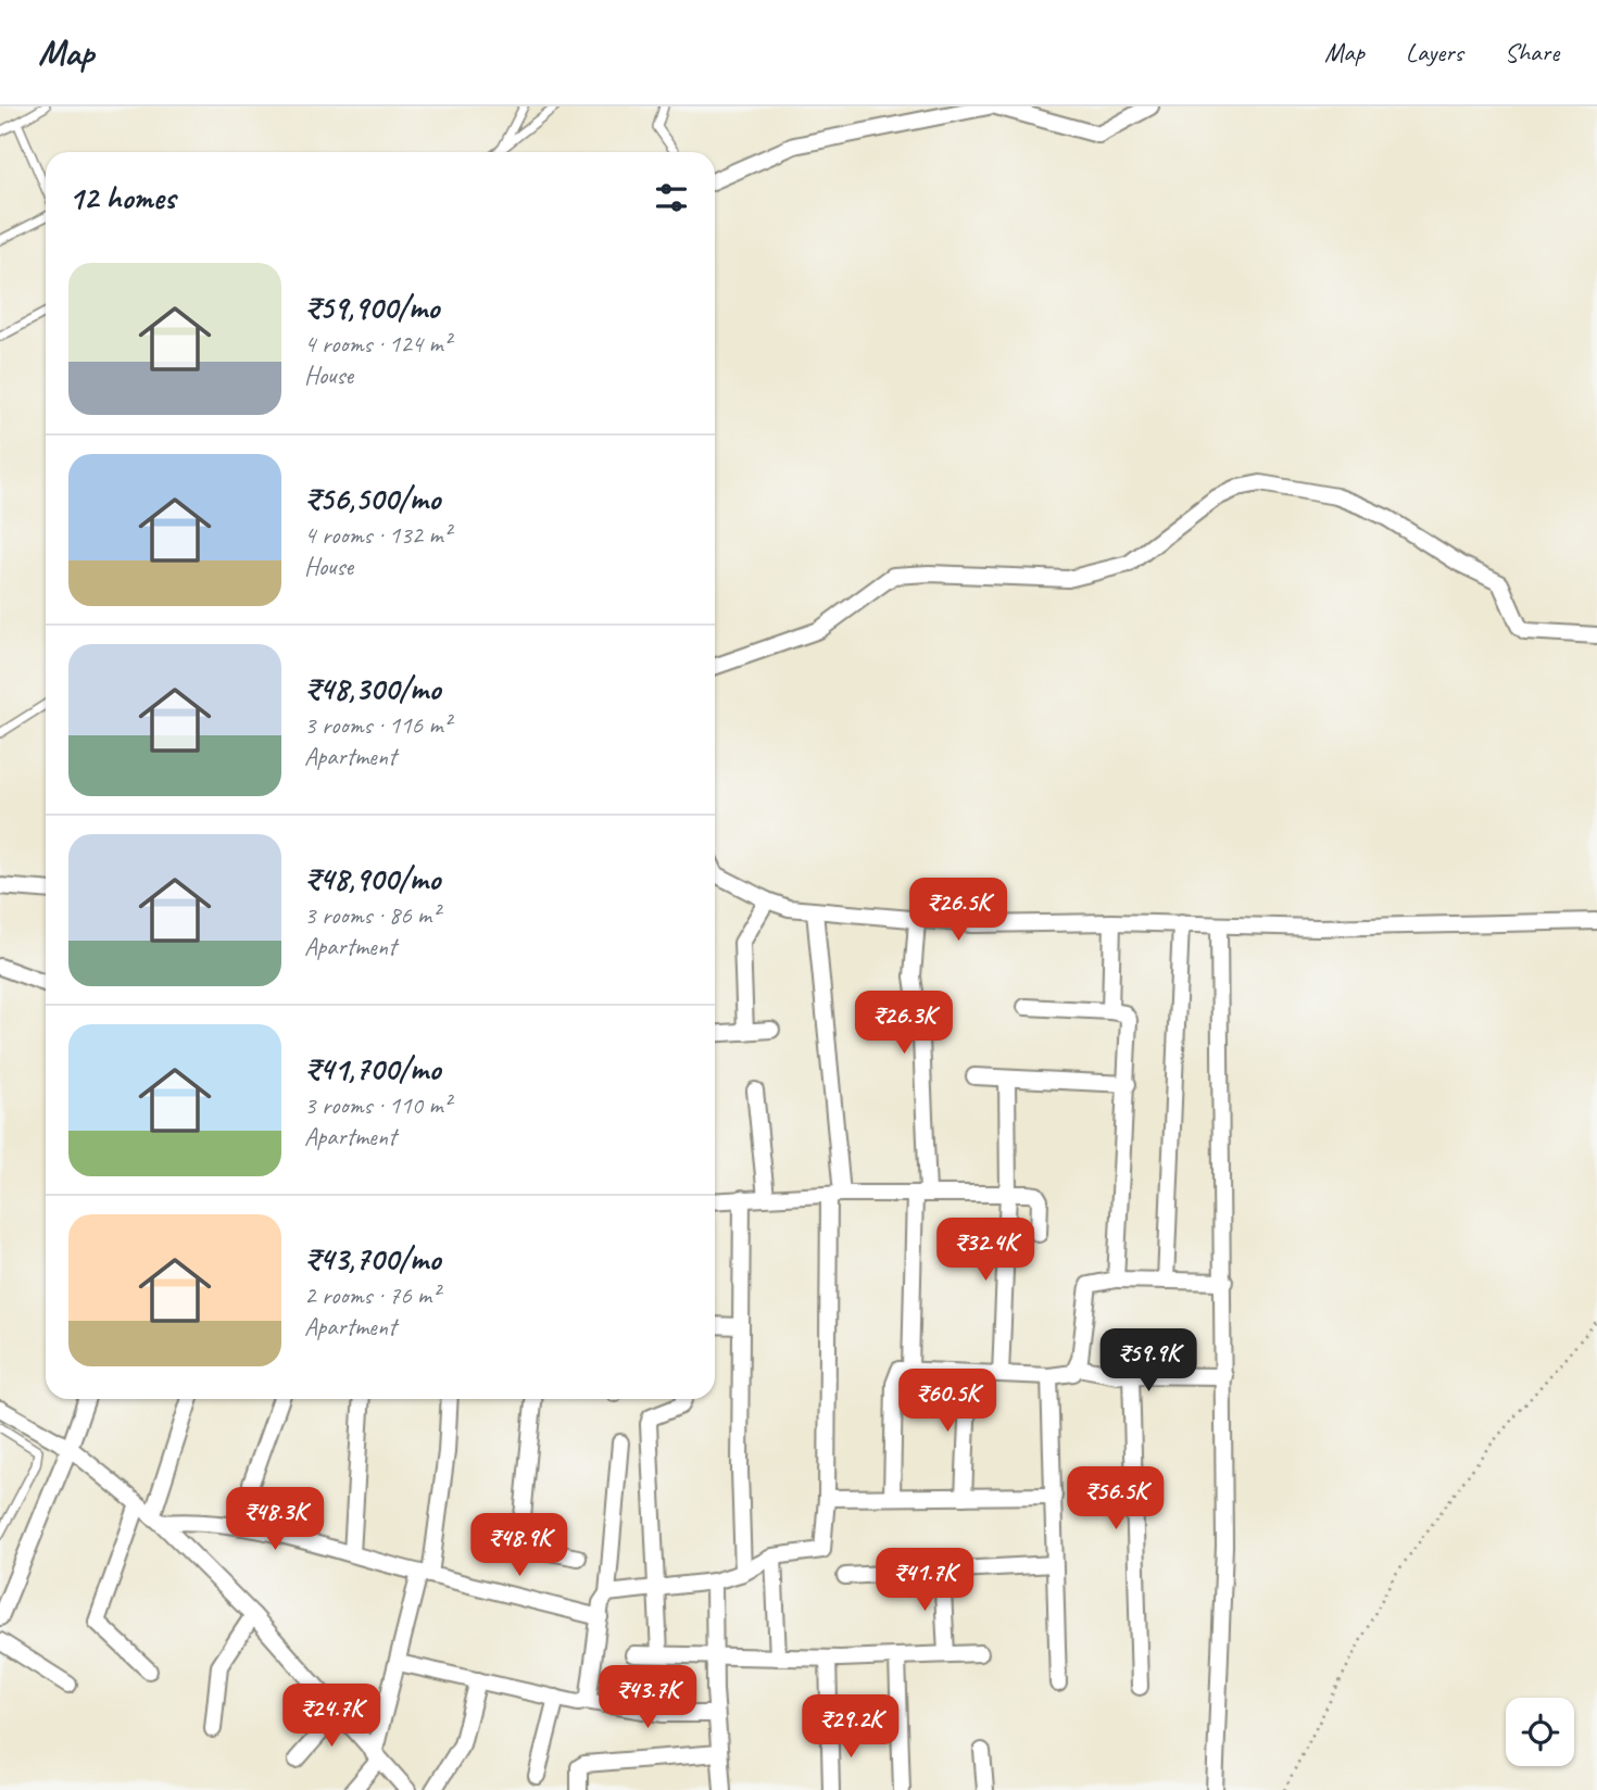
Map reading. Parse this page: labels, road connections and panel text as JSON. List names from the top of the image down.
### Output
{
  "page": {
    "header": "Map",
    "nav": ["Map", "Layers", "Share"],
    "heading": "12 homes",
    "list": [
      {
        "name": "₹59,900/mo",
        "note": "4 rooms · 124 m² · House"
      },
      {
        "name": "₹56,500/mo",
        "note": "4 rooms · 132 m² · House"
      },
      {
        "name": "₹48,300/mo",
        "note": "3 rooms · 116 m² · Apartment"
      },
      {
        "name": "₹48,900/mo",
        "note": "3 rooms · 86 m² · Apartment"
      },
      {
        "name": "₹41,700/mo",
        "note": "3 rooms · 110 m² · Apartment"
      },
      {
        "name": "₹43,700/mo",
        "note": "2 rooms · 76 m² · Apartment"
      }
    ],
    "price": [
      "₹26.5K",
      "₹26.3K",
      "₹32.4K",
      "₹59.9K",
      "₹60.5K",
      "₹56.5K",
      "₹48.3K",
      "₹48.9K",
      "₹41.7K",
      "₹43.7K",
      "₹24.7K",
      "₹29.2K"
    ]
  }
}
